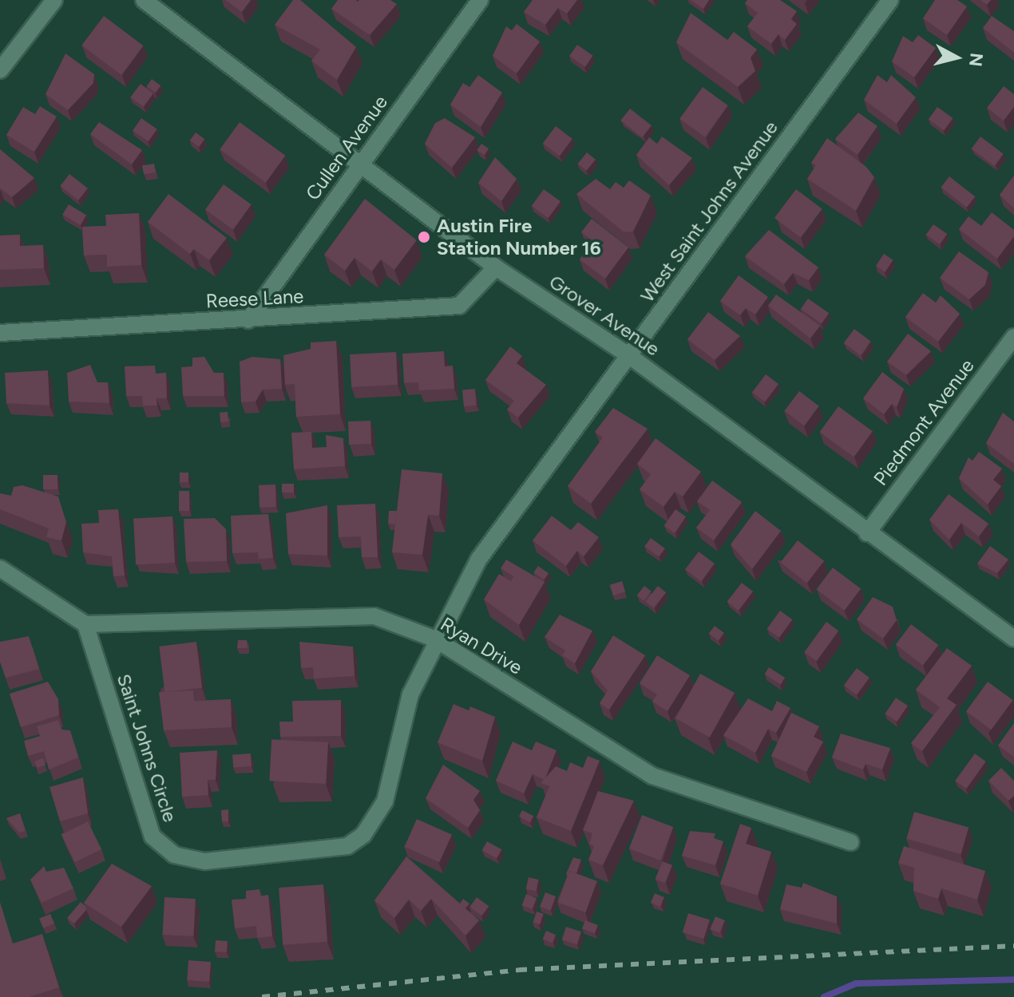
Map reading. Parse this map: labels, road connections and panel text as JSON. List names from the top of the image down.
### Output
{
  "streets": {
    "street": [
      "Cullen Avenue",
      "West Saint Johns Avenue",
      "Reese Lane",
      "Grover Avenue",
      "Piedmont Avenue",
      "Ryan Drive",
      "Saint Johns Circle"
    ]
  },
  "crossings": [
    ["Cullen Avenue", "Reese Lane"],
    ["Cullen Avenue", "Grover Avenue"],
    ["West Saint Johns Avenue", "Grover Avenue"],
    ["West Saint Johns Avenue", "Ryan Drive"],
    ["West Saint Johns Avenue", "Saint Johns Circle"],
    ["Reese Lane", "Grover Avenue"],
    ["Grover Avenue", "Piedmont Avenue"],
    ["Ryan Drive", "Saint Johns Circle"]
  ],
  "places": ["Austin Fire Station Number 16"],
  "north": "right"
}
